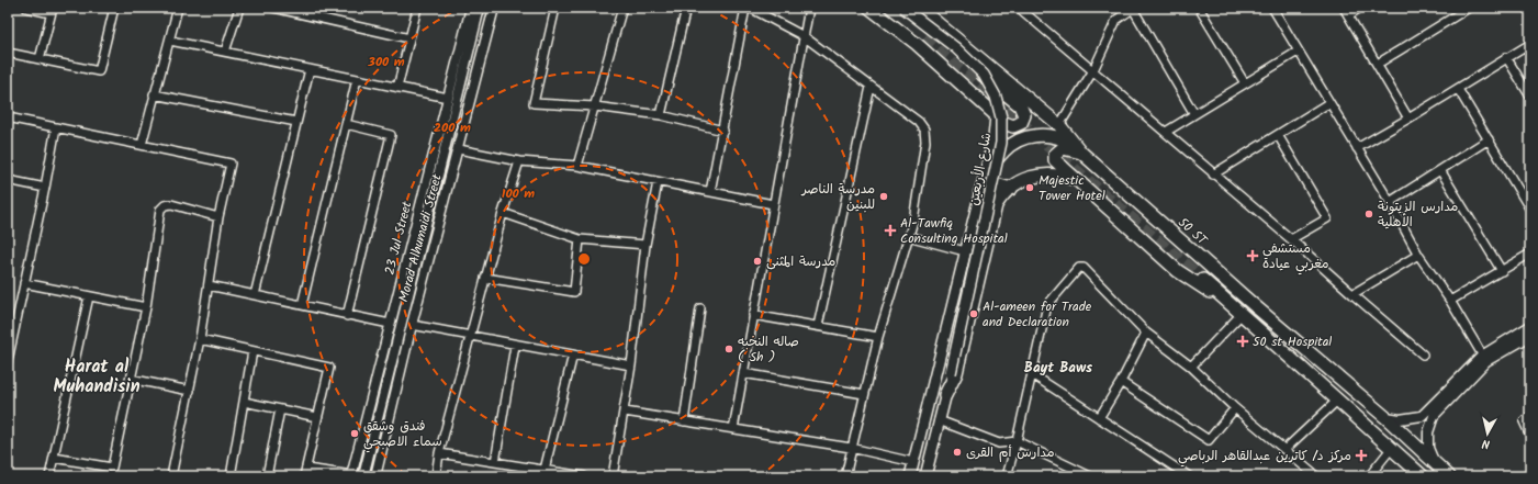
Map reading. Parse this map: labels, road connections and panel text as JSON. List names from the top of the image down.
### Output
{
  "streets": {
    "main road": ["شارع الأربعين", "50 ST"],
    "street": ["23 Jul Street", "Morad Alhumaidi Street"]
  },
  "districts": ["Harat al Muhandisin", "Bayt Baws"],
  "places": {
    "other": [
      "Majestic Tower Hotel",
      "مدرسة الناصر للبنين",
      "مدارس الزيتونة الأهلية",
      "مدرسة المثنى",
      "Al-ameen for Trade and Declaration",
      "صاله النخبه ( Sh )",
      "فندق وشقق سماء الاصبحي",
      "مدارس أم القرى"
    ],
    "health": [
      "Al-Tawfiq Consulting Hospital",
      "مستشفى مغربي عيادة",
      "50 st Hospital",
      "مركز د/ كاترين عبدالقاهر الرباصي"
    ]
  },
  "north": "bottom",
  "rings": ["300 m", "200 m", "100 m"]
}
